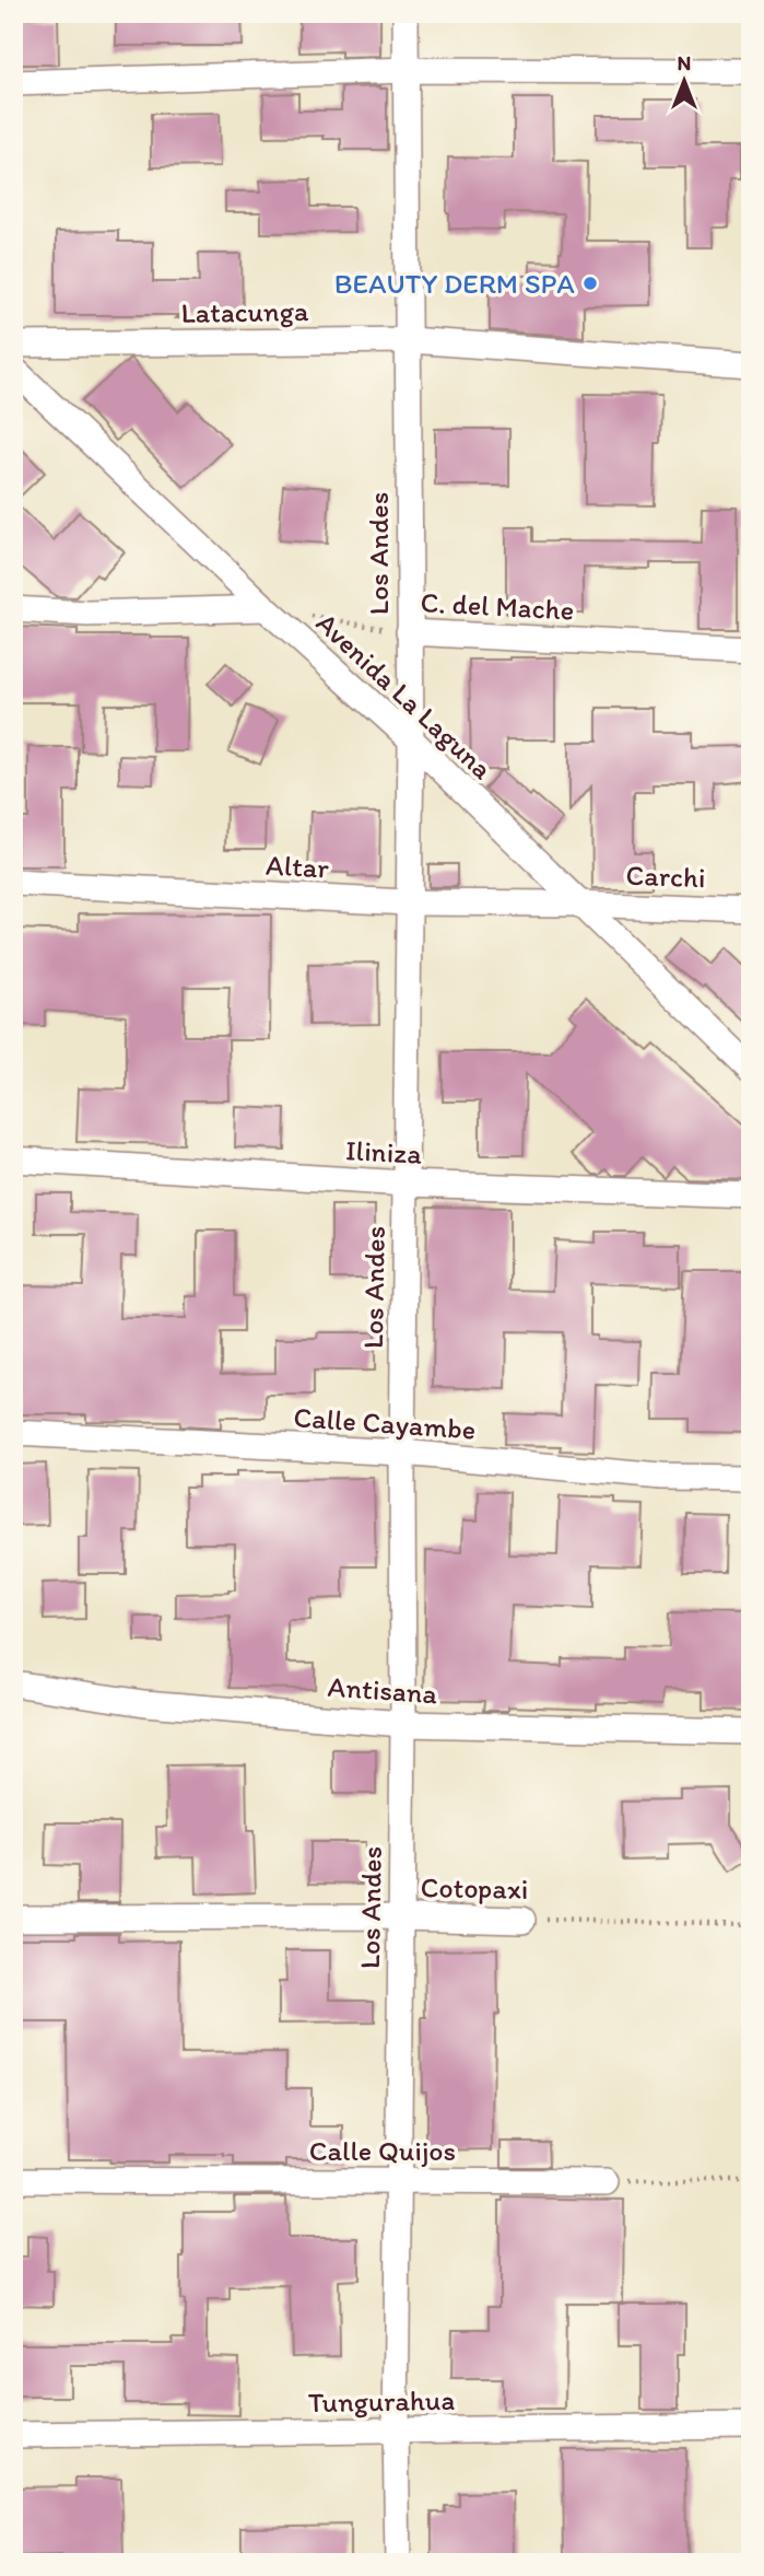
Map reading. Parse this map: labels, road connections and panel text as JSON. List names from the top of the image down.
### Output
{
  "streets": {
    "street": [
      "Latacunga",
      "Los Andes",
      "C. del Mache",
      "Avenida La Laguna",
      "Altar",
      "Carchi",
      "Iliniza",
      "Calle Cayambe",
      "Antisana",
      "Cotopaxi",
      "Calle Quijos",
      "Tungurahua"
    ]
  },
  "crossings": [
    ["Latacunga", "Los Andes"],
    ["Los Andes", "C. del Mache"],
    ["Los Andes", "Avenida La Laguna"],
    ["Los Andes", "Altar"],
    ["Los Andes", "Iliniza"],
    ["Los Andes", "Calle Cayambe"],
    ["Los Andes", "Antisana"],
    ["Los Andes", "Cotopaxi"],
    ["Los Andes", "Calle Quijos"],
    ["Los Andes", "Tungurahua"],
    ["Avenida La Laguna", "Altar"],
    ["Avenida La Laguna", "Carchi"],
    ["Altar", "Carchi"]
  ],
  "places": ["BEAUTY DERM SPA"],
  "north": "top"
}
